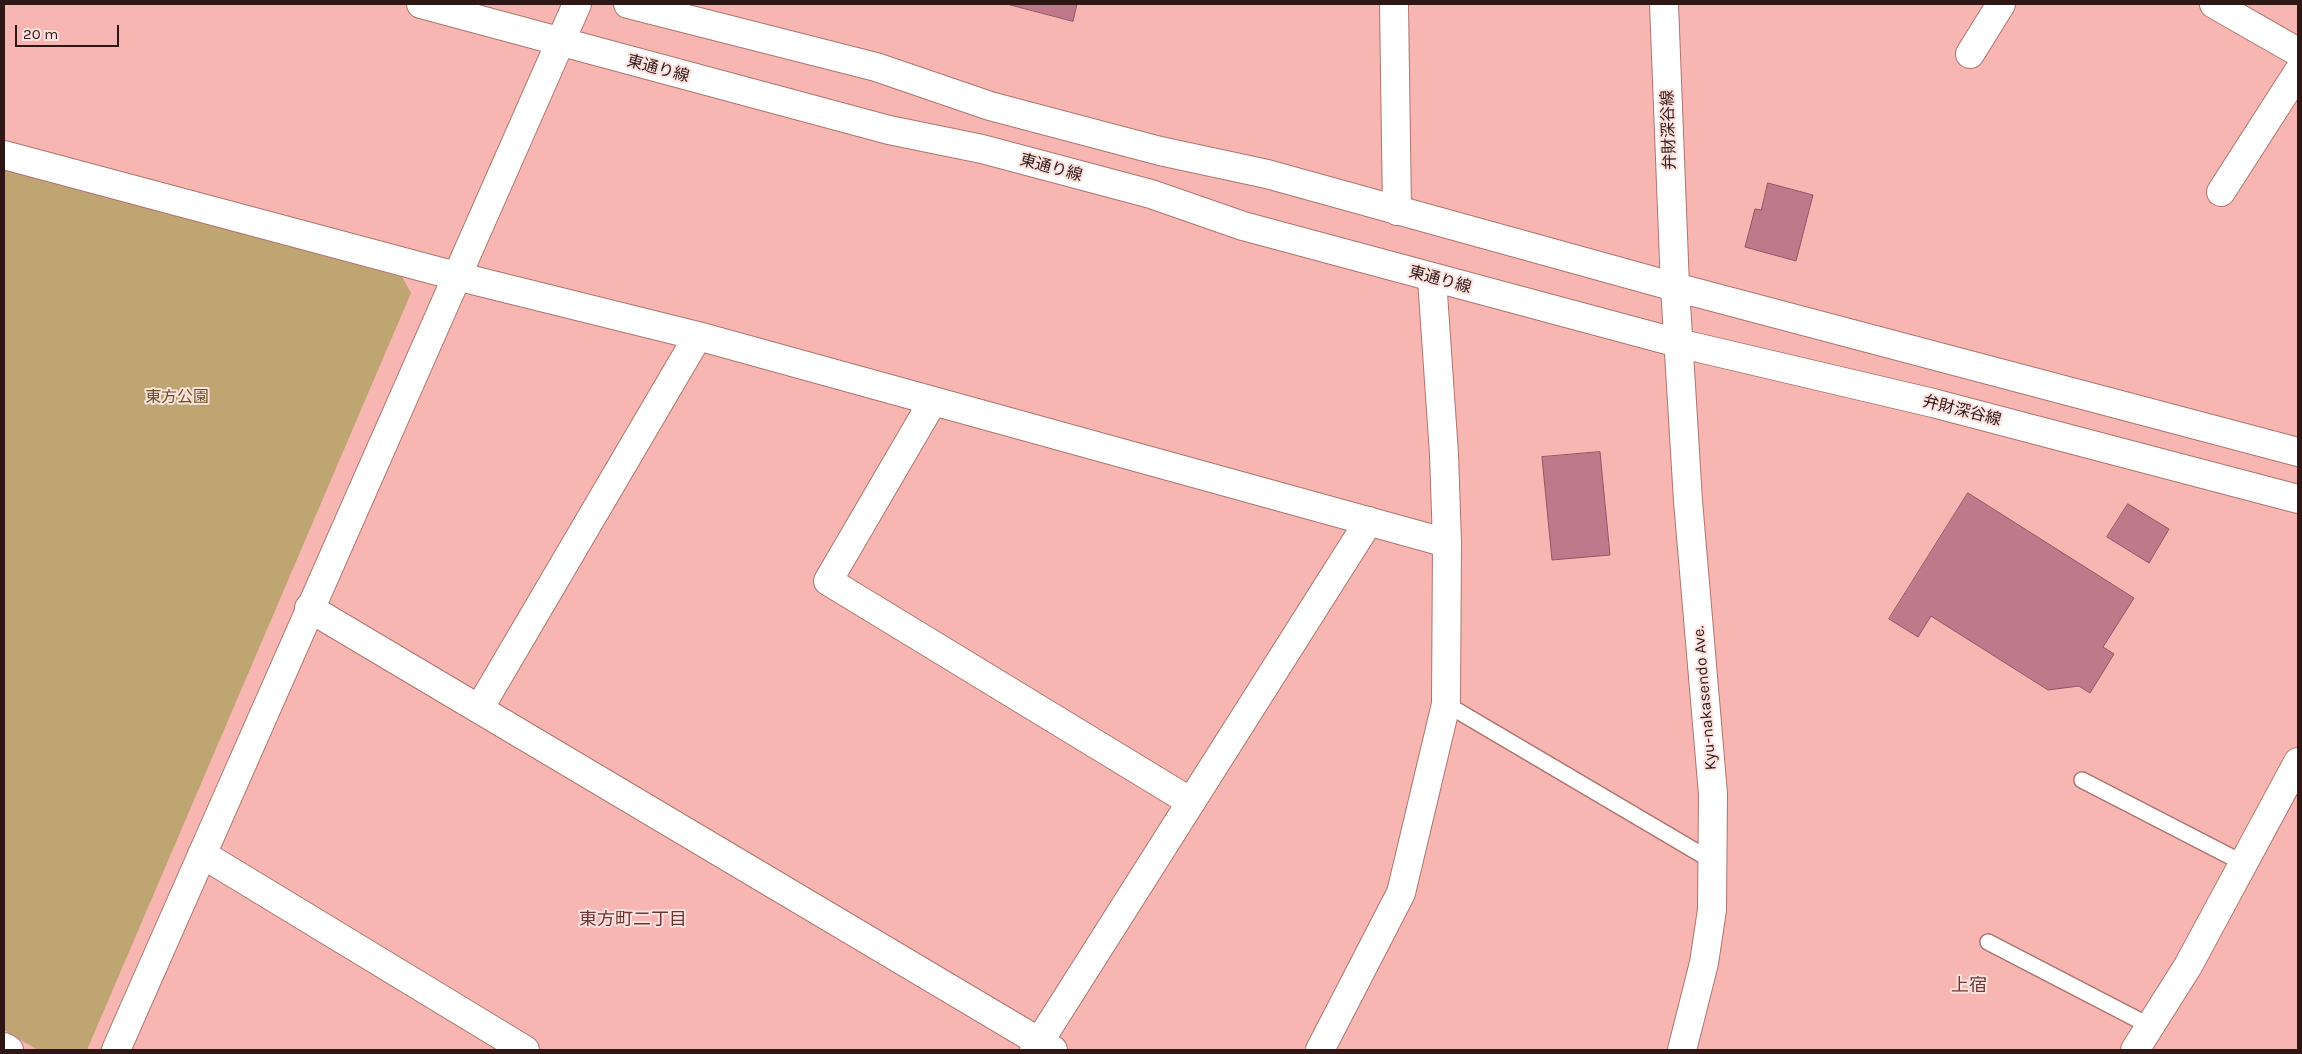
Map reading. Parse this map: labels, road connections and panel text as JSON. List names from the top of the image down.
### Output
{
  "streets": {
    "street": ["東通り線", "弁財深谷線", "Kyu-nakasendo Ave."]
  },
  "crossings": [
    ["東通り線", "弁財深谷線"],
    ["東通り線", "Kyu-nakasendo Ave."],
    ["弁財深谷線", "Kyu-nakasendo Ave."]
  ],
  "districts": ["東方町二丁目", "上宿"],
  "parks": ["東方公園"],
  "scale_bar": "20 m"
}
